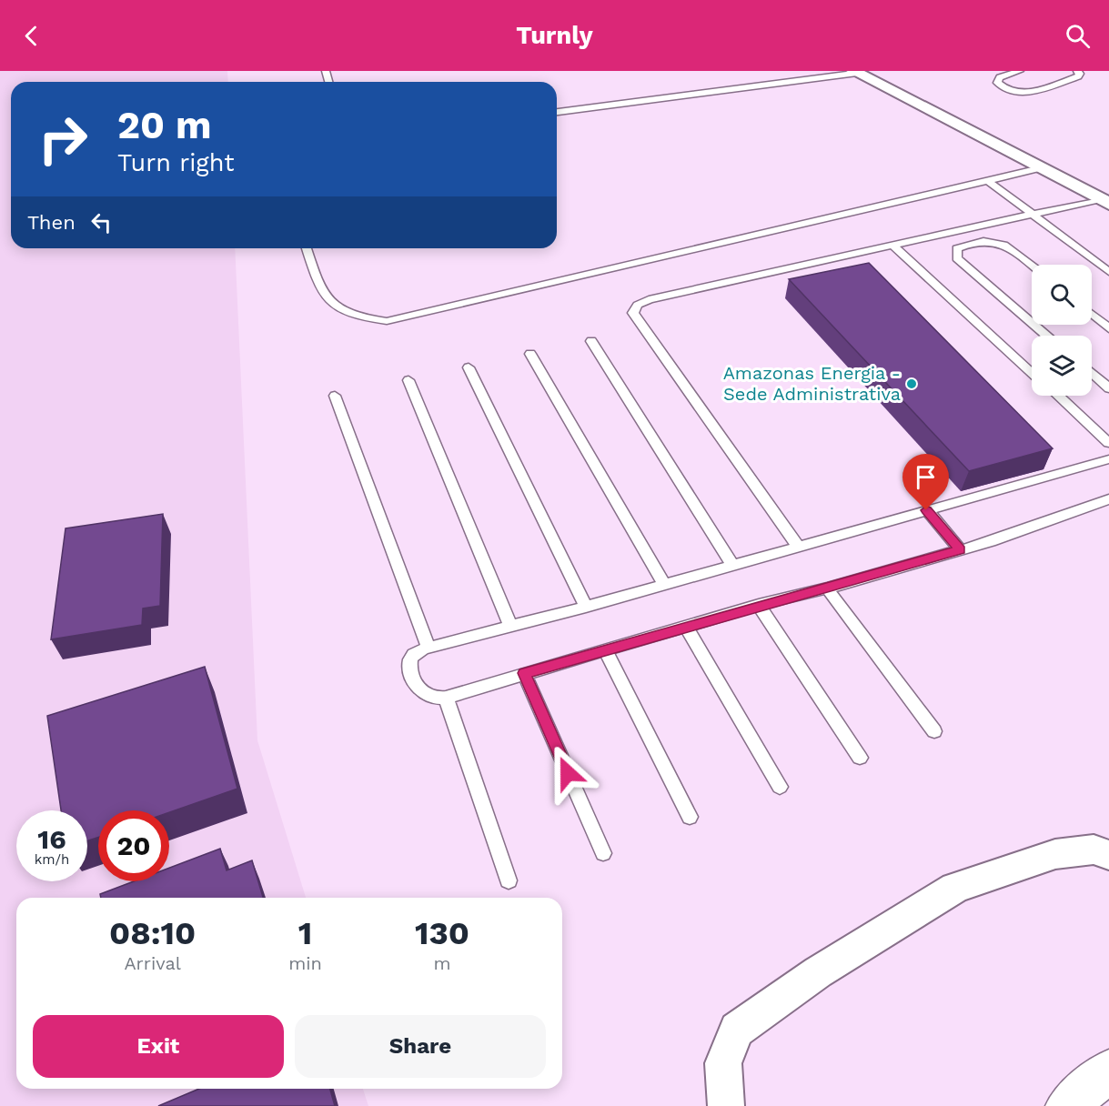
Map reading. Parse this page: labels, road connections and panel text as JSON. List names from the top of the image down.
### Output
{
  "places": ["Amazonas Energia - Sede Administrativa"],
  "page": {
    "header": "Turnly",
    "turn": ["20 m", "Turn right"],
    "then": "Then",
    "speed": "16 km/h",
    "limit": "20",
    "eta": [
      "08:10",
      "Arrival",
      "1",
      "min",
      "130",
      "m"
    ],
    "buttons": ["Exit", "Share"]
  }
}
